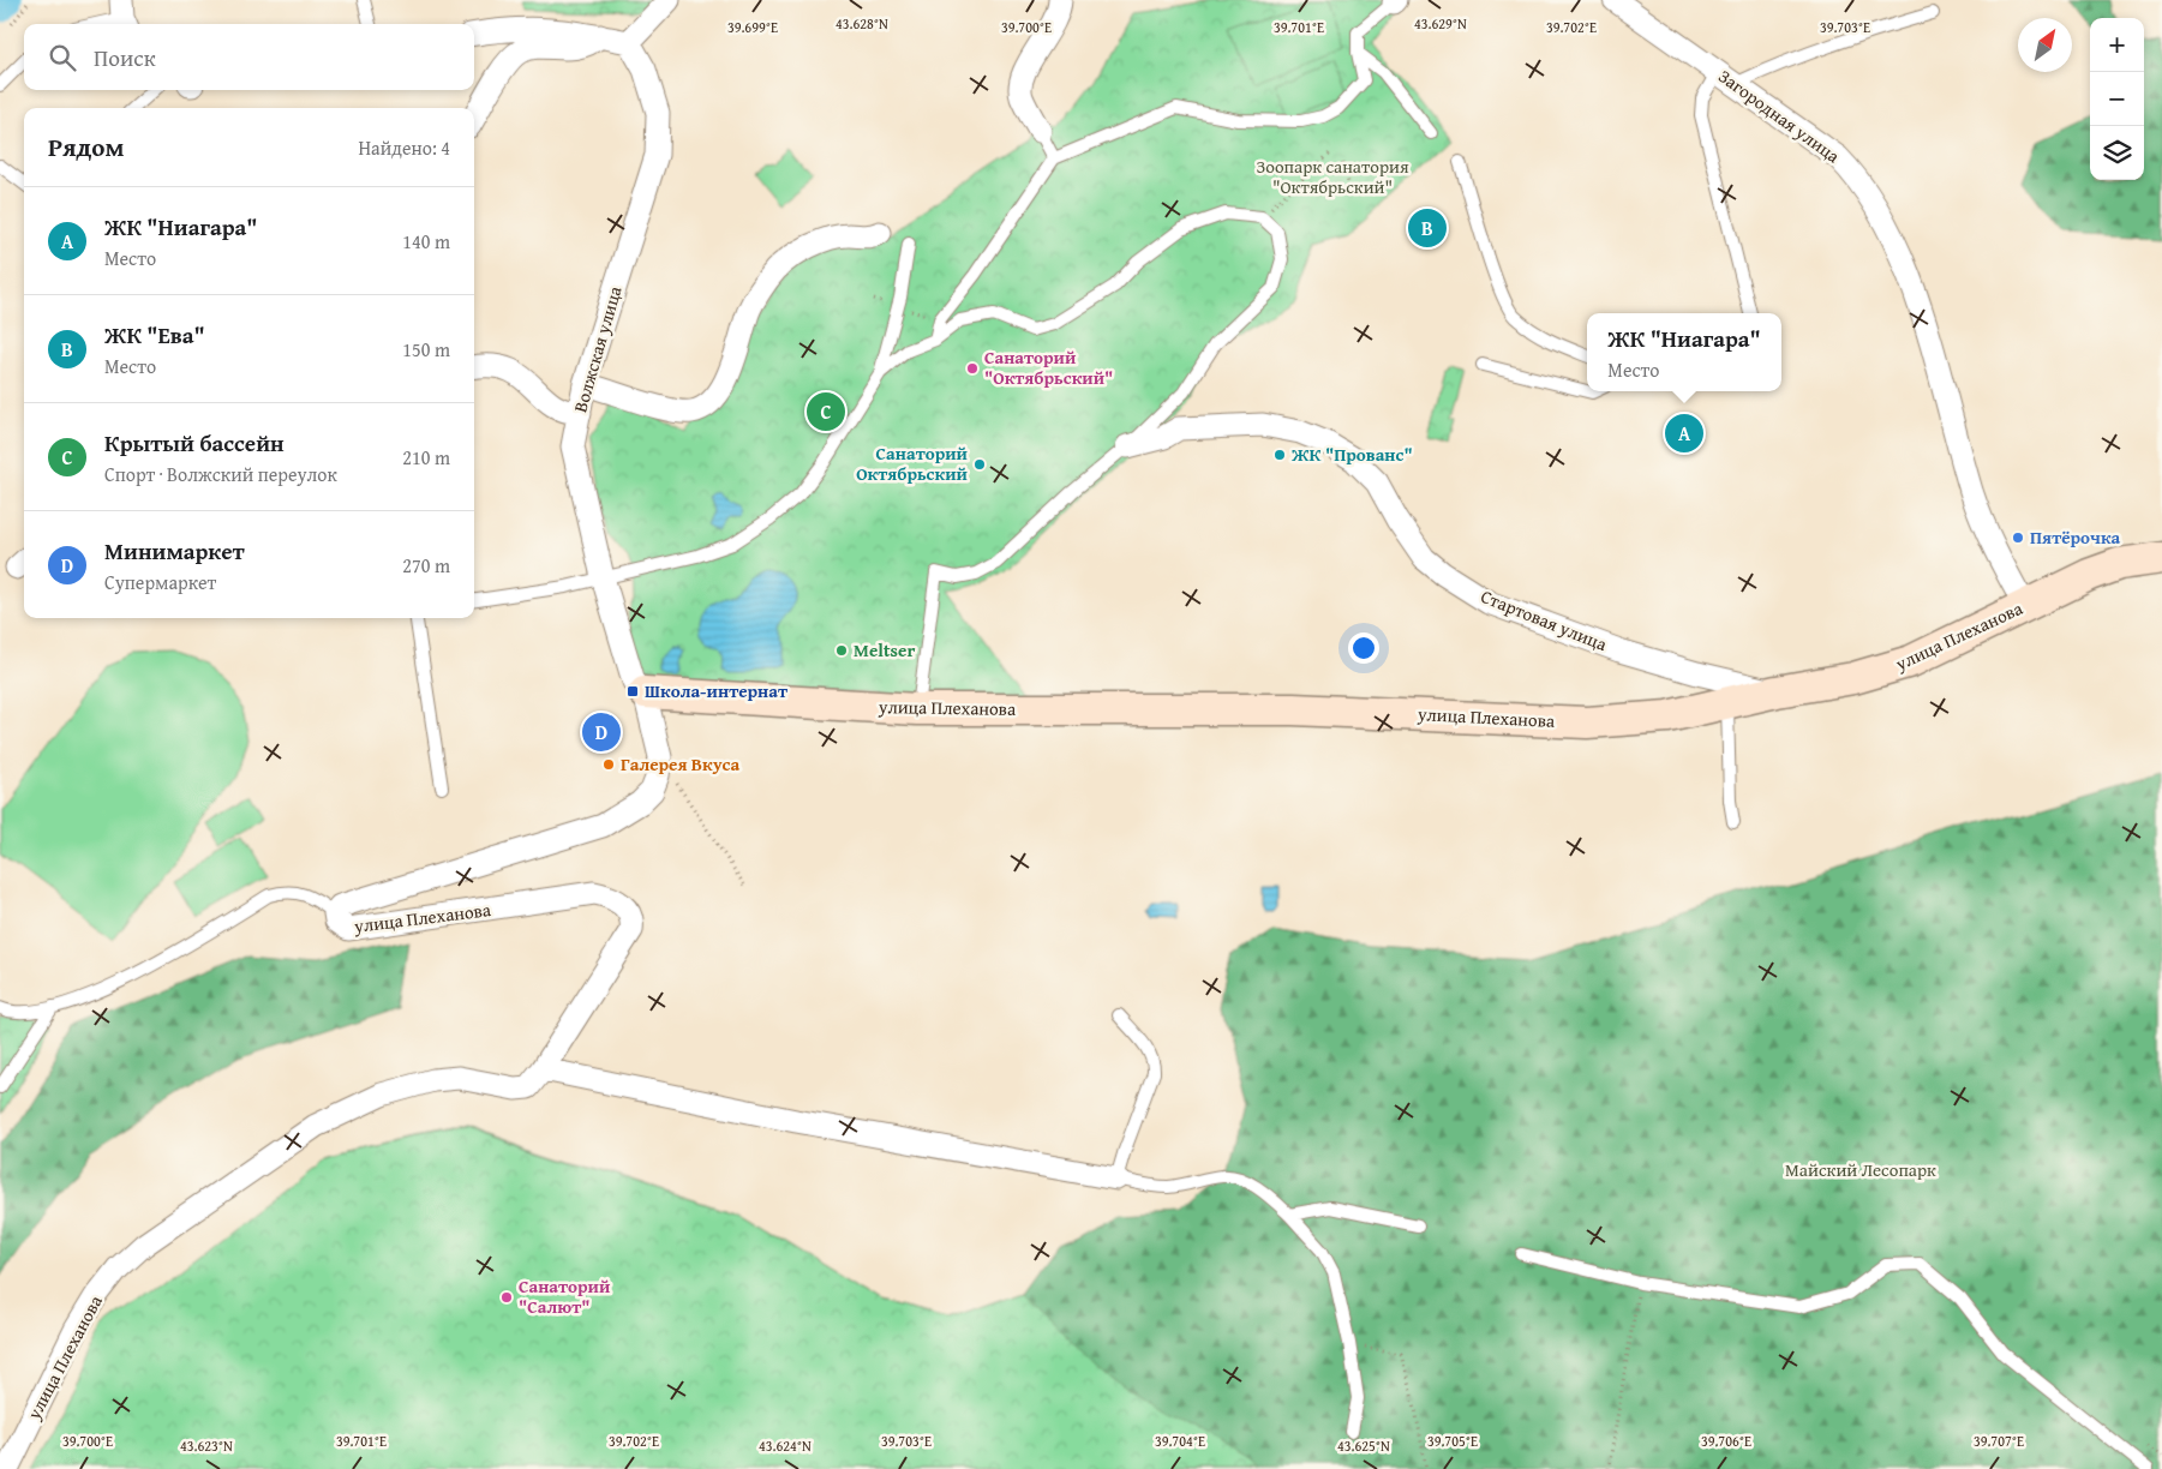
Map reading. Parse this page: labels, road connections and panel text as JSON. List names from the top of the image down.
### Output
{
  "streets": {
    "street": [
      "Загородная улица",
      "Волжская улица",
      "Стартовая улица",
      "улица Плеханова"
    ]
  },
  "crossings": [
    ["Загородная улица", "улица Плеханова"],
    ["Волжская улица", "улица Плеханова"],
    ["Стартовая улица", "улица Плеханова"]
  ],
  "parks": ["Зоопарк санатория \"Октябрьский\"", "Майский Лесопарк"],
  "places": {
    "other": [
      "Санаторий \"Октябрьский\"",
      "ЖК \"Прованс\"",
      "Санаторий Октябрьский",
      "Пятёрочка",
      "Meltser",
      "Галерея Вкуса",
      "Санаторий \"Салют\""
    ],
    "transit": ["Школа-интернат"]
  },
  "north": "top right",
  "page": {
    "map_buttons": ["+", "−"],
    "search": "Поиск",
    "heading": ["Рядом", "Найдено: 4"],
    "list": [
      {
        "mark": "A",
        "name": "ЖК \"Ниагара\"",
        "note": "Место",
        "value": "140 m"
      },
      {
        "mark": "B",
        "name": "ЖК \"Ева\"",
        "note": "Место",
        "value": "150 m"
      },
      {
        "mark": "C",
        "name": "Крытый бассейн",
        "note": "Спорт · Волжский переулок",
        "value": "210 m"
      },
      {
        "mark": "D",
        "name": "Минимаркет",
        "note": "Супермаркет",
        "value": "270 m"
      }
    ],
    "pins": [
      "B",
      "C",
      "A",
      "D"
    ],
    "popup": ["ЖК \"Ниагара\"", "Место"]
  },
  "coordinates": [
    "43.629°N",
    "43.628°N",
    "39.699°E",
    "39.700°E",
    "39.701°E",
    "39.702°E",
    "39.703°E",
    "39.704°E",
    "39.705°E",
    "39.706°E",
    "39.707°E",
    "43.623°N",
    "43.624°N",
    "43.625°N"
  ]
}
